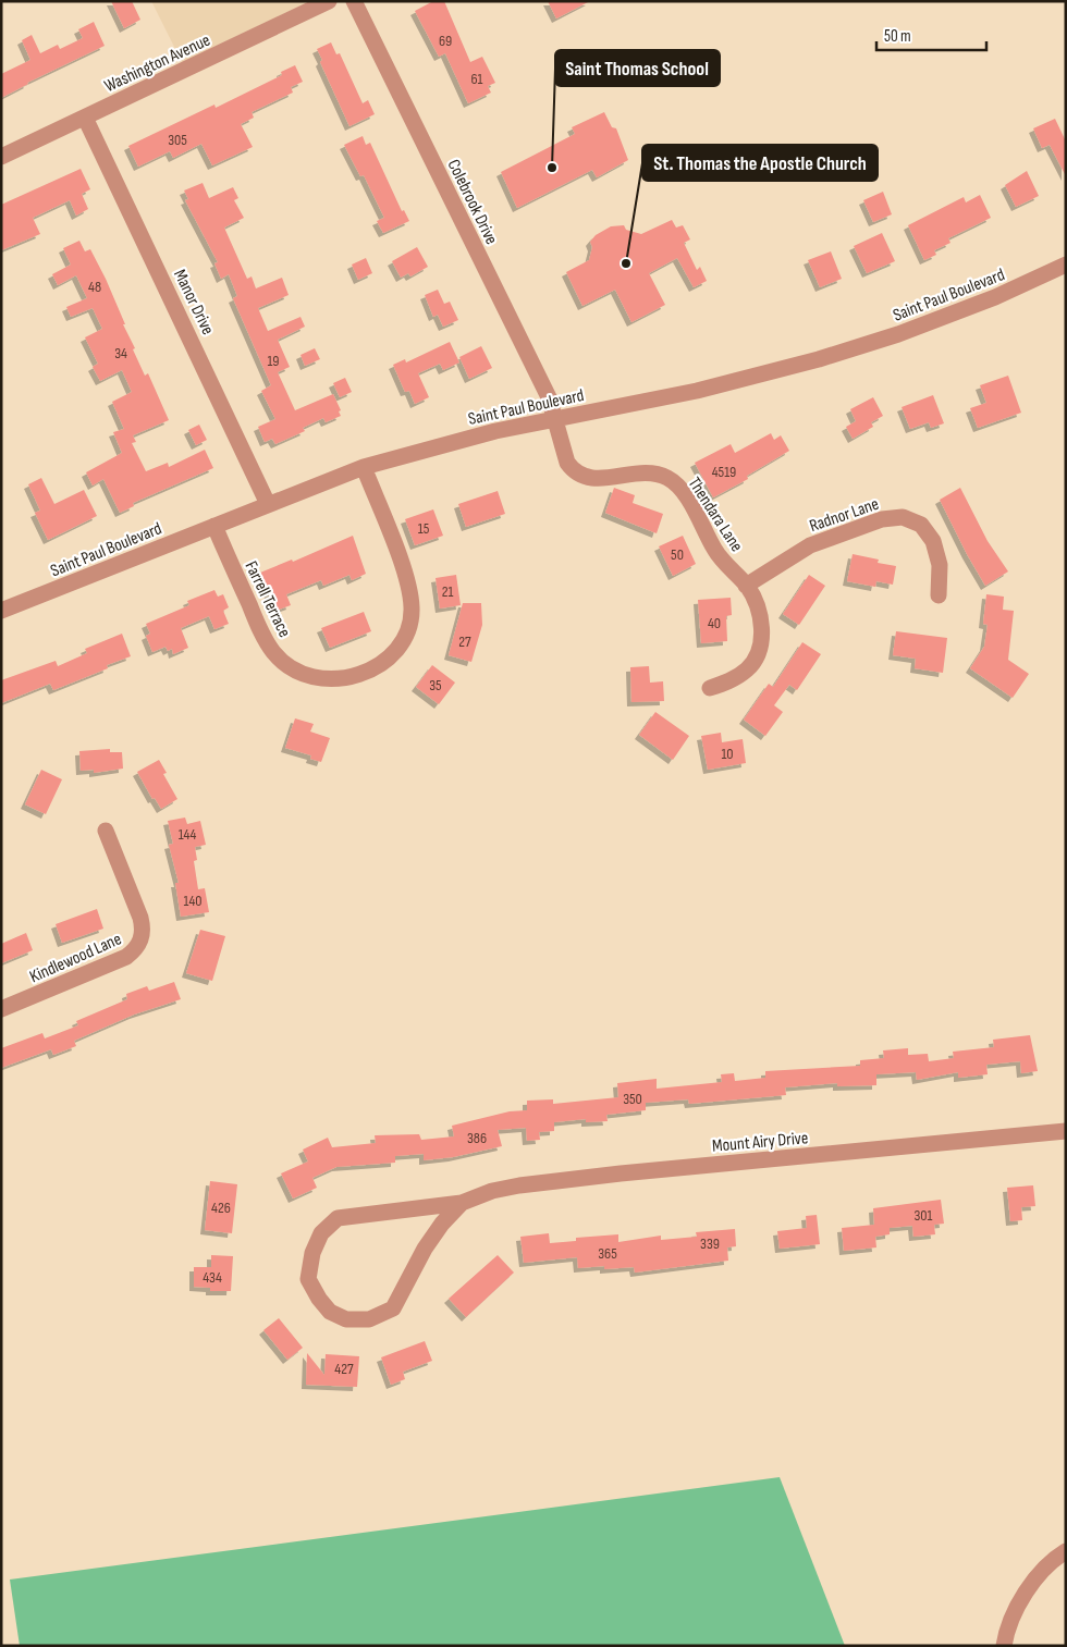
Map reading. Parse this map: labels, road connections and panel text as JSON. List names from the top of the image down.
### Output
{
  "streets": {
    "street": [
      "Washington Avenue",
      "Colebrook Drive",
      "Saint Paul Boulevard",
      "Manor Drive",
      "Thendara Lane",
      "Radnor Lane",
      "Farrell Terrace",
      "Kindlewood Lane",
      "Mount Airy Drive"
    ]
  },
  "crossings": [
    ["Washington Avenue", "Manor Drive"],
    ["Colebrook Drive", "Saint Paul Boulevard"],
    ["Colebrook Drive", "Thendara Lane"],
    ["Saint Paul Boulevard", "Manor Drive"],
    ["Saint Paul Boulevard", "Thendara Lane"],
    ["Saint Paul Boulevard", "Farrell Terrace"],
    ["Thendara Lane", "Radnor Lane"]
  ],
  "places": ["Saint Thomas School", "St. Thomas the Apostle Church"],
  "house_numbers": [
    "69",
    "61",
    "305",
    "48",
    "34",
    "19",
    "4519",
    "15",
    "50",
    "21",
    "40",
    "27",
    "35",
    "10",
    "144",
    "140",
    "350",
    "386",
    "426",
    "301",
    "339",
    "365",
    "434",
    "427"
  ],
  "scale_bar": "50 m"
}
